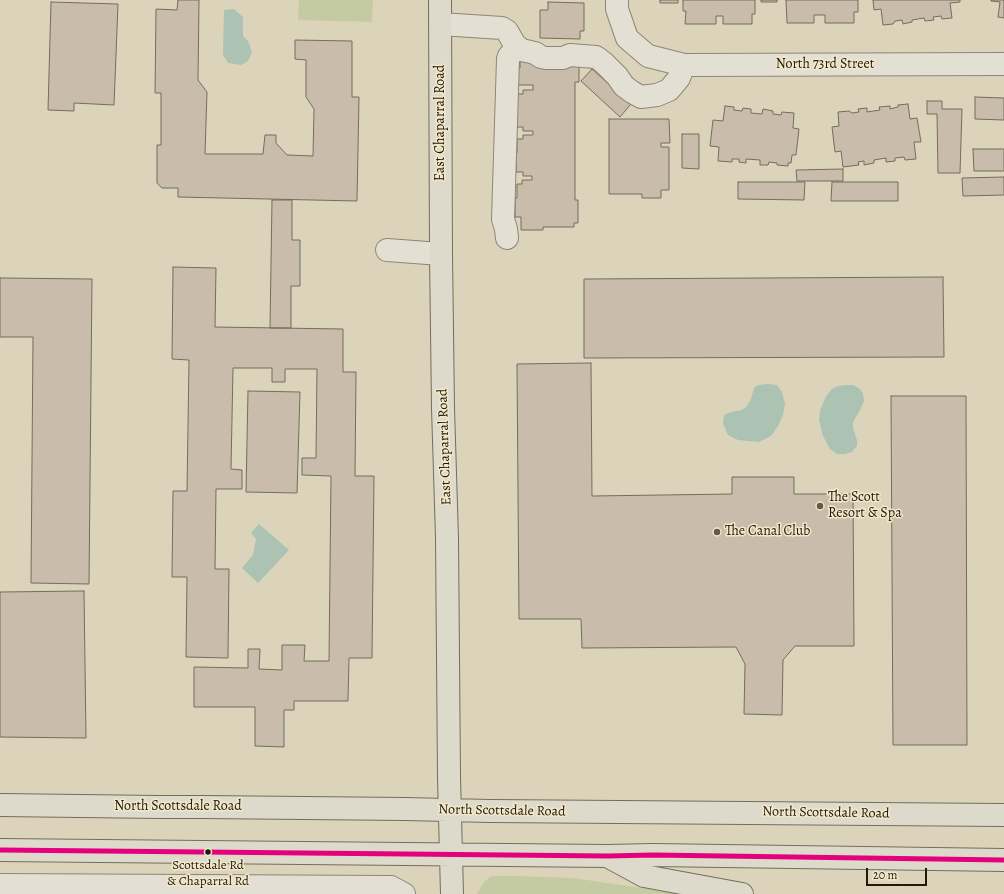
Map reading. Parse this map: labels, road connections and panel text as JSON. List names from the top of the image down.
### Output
{
  "streets": {
    "main road": ["East Chaparral Road", "North Scottsdale Road"],
    "street": ["North 73rd Street"]
  },
  "crossings": [
    ["East Chaparral Road", "North Scottsdale Road"]
  ],
  "places": ["The Scott Resort & Spa", "The Canal Club", "Scottsdale Rd & Chaparral Rd"],
  "scale_bar": "20 m"
}
